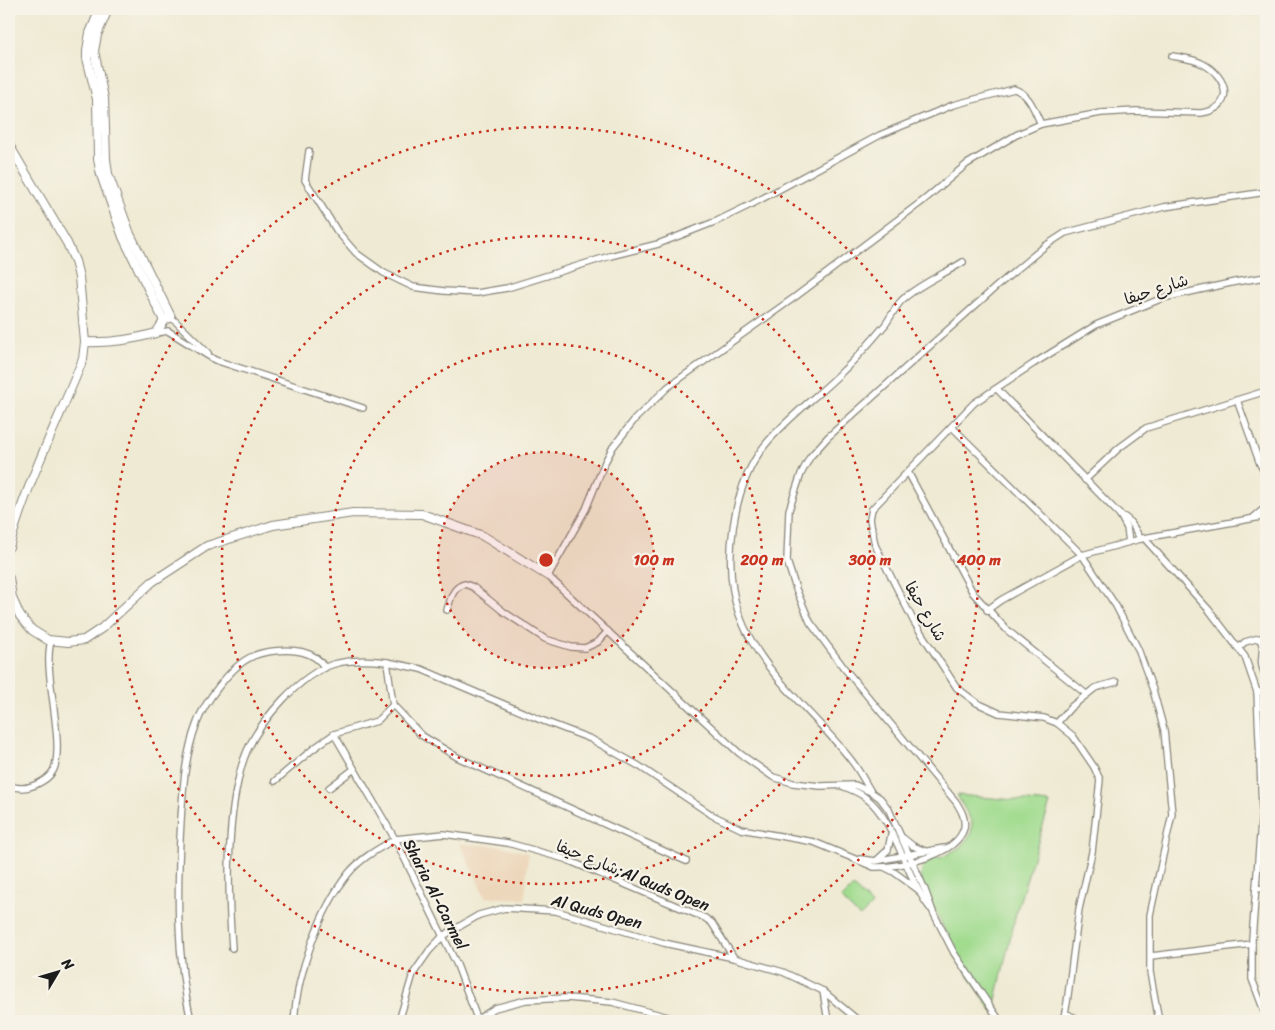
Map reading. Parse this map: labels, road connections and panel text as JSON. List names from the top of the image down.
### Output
{
  "streets": {
    "street": [
      "شارع حيفا",
      "شارع حيفا;Al Quds Open",
      "Sharia Al-Carmel",
      "Al Quds Open"
    ]
  },
  "crossings": [
    ["شارع حيفا;Al Quds Open", "Sharia Al-Carmel"],
    ["شارع حيفا;Al Quds Open", "Al Quds Open"],
    ["Sharia Al-Carmel", "Al Quds Open"]
  ],
  "north": "top right",
  "rings": [
    "100 m",
    "200 m",
    "300 m",
    "400 m"
  ]
}
